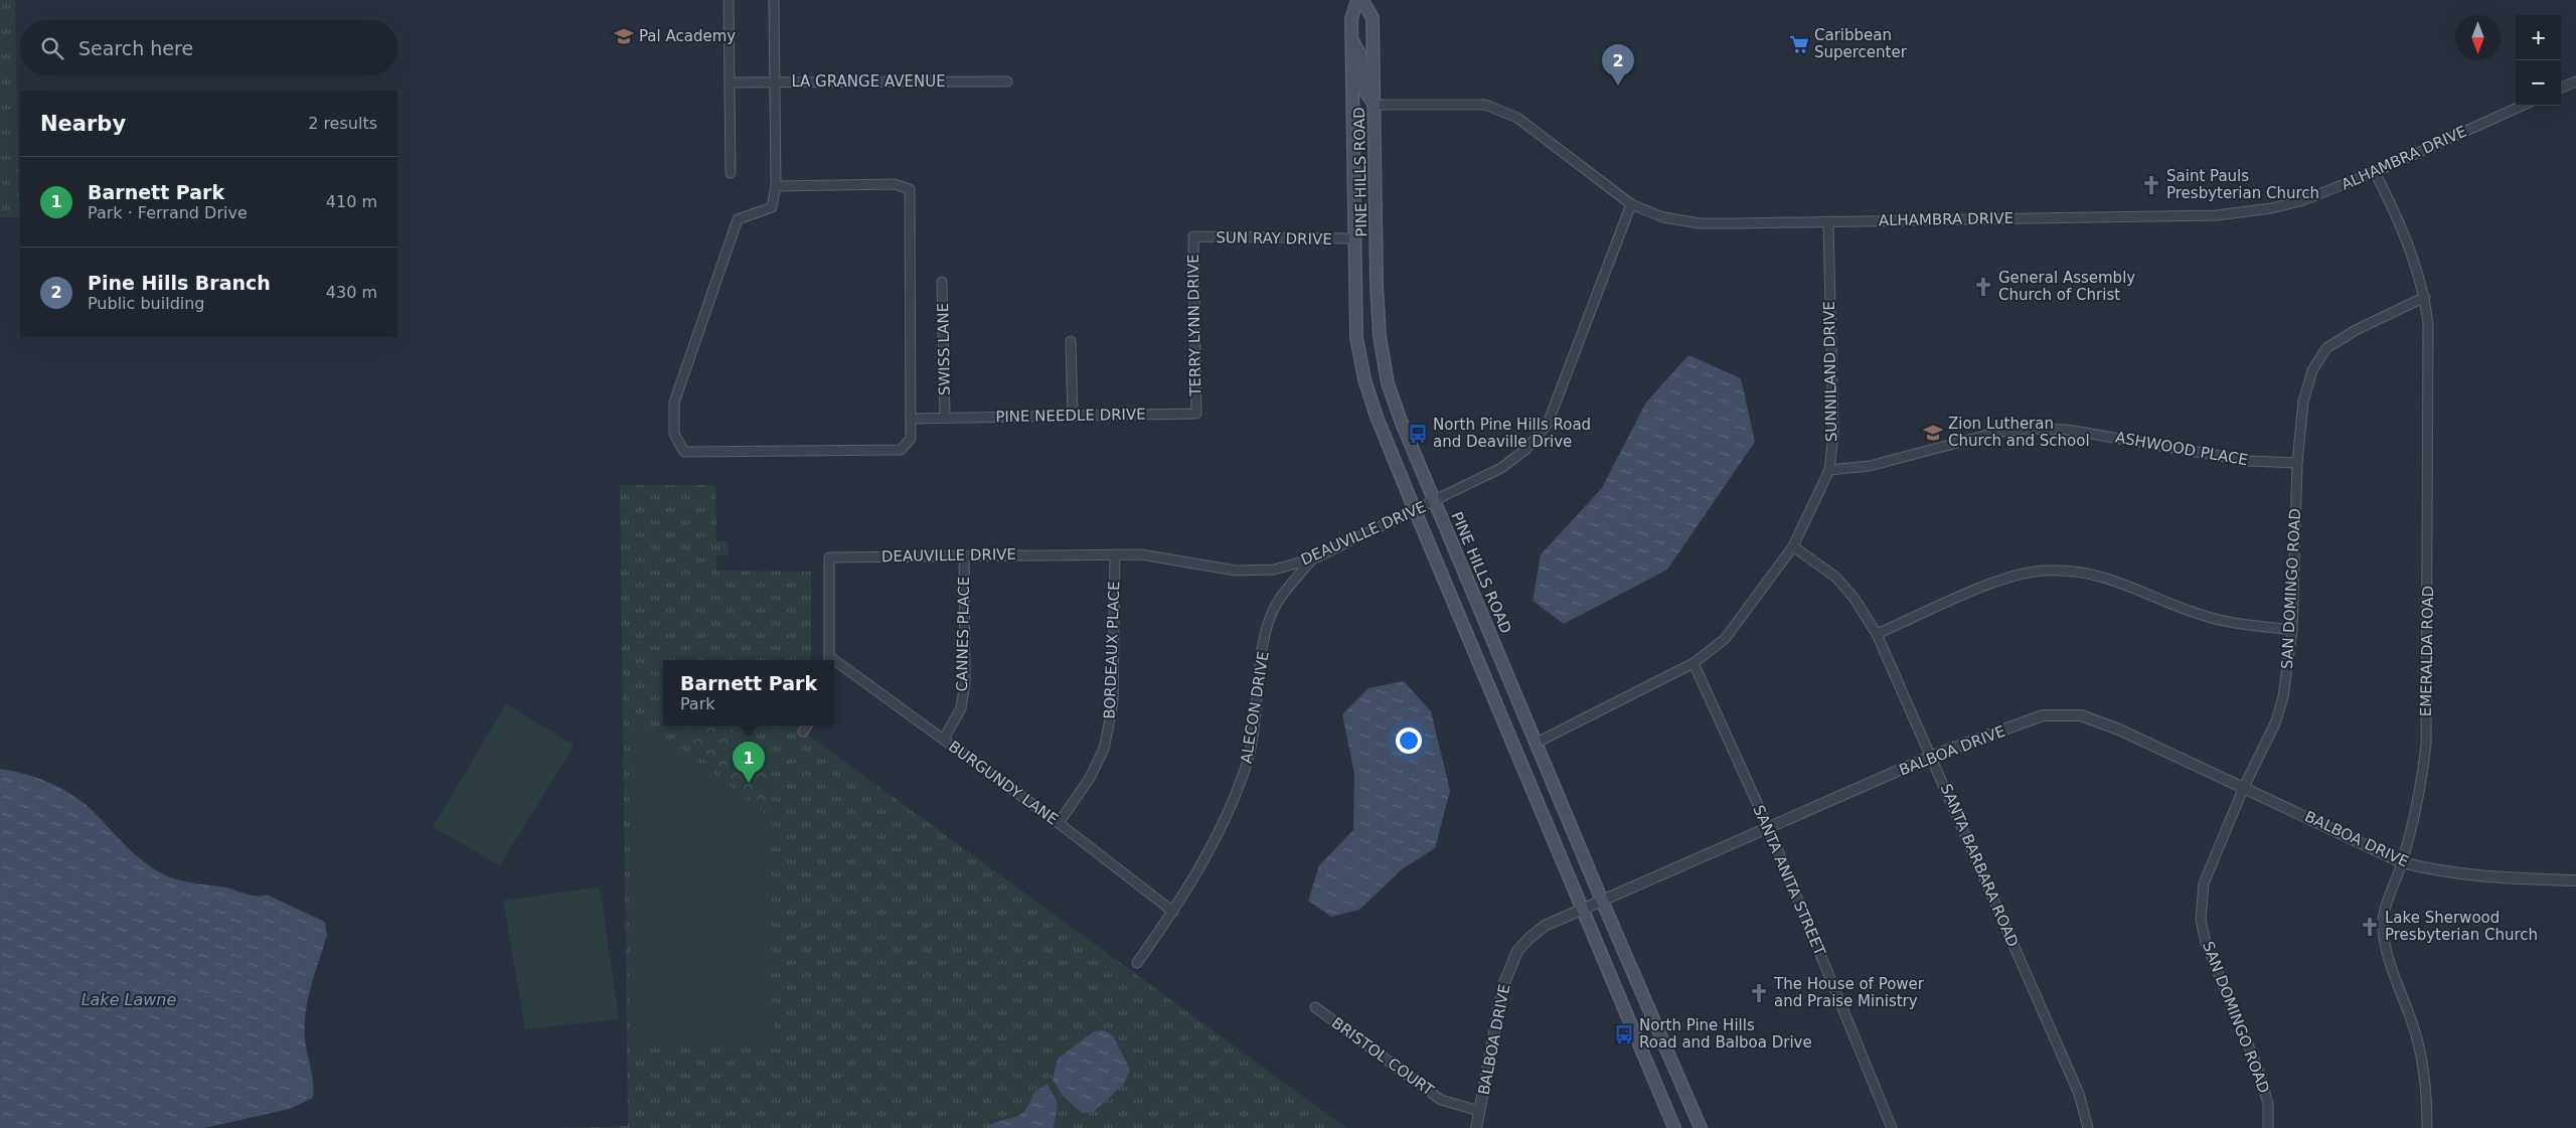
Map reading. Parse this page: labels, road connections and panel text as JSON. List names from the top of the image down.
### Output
{
  "streets": {
    "main road": ["PINE HILLS ROAD"],
    "street": [
      "LA GRANGE AVENUE",
      "ALHAMBRA DRIVE",
      "SUN RAY DRIVE",
      "TERRY LYNN DRIVE",
      "SWISS LANE",
      "SUNNILAND DRIVE",
      "PINE NEEDLE DRIVE",
      "ASHWOOD PLACE",
      "DEAUVILLE DRIVE",
      "SAN DOMINGO ROAD",
      "CANNES PLACE",
      "BORDEAUX PLACE",
      "EMERALDA ROAD",
      "ALECON DRIVE",
      "BALBOA DRIVE",
      "BURGUNDY LANE",
      "SANTA BARBARA ROAD",
      "SANTA ANITA STREET",
      "BRISTOL COURT"
    ]
  },
  "crossings": [
    ["ALHAMBRA DRIVE", "PINE HILLS ROAD"],
    ["ALHAMBRA DRIVE", "SUNNILAND DRIVE"],
    ["ALHAMBRA DRIVE", "DEAUVILLE DRIVE"],
    ["ALHAMBRA DRIVE", "EMERALDA ROAD"],
    ["PINE HILLS ROAD", "SUN RAY DRIVE"],
    ["PINE HILLS ROAD", "SUNNILAND DRIVE"],
    ["PINE HILLS ROAD", "DEAUVILLE DRIVE"],
    ["PINE HILLS ROAD", "BALBOA DRIVE"],
    ["SUN RAY DRIVE", "TERRY LYNN DRIVE"],
    ["TERRY LYNN DRIVE", "PINE NEEDLE DRIVE"],
    ["SWISS LANE", "PINE NEEDLE DRIVE"],
    ["SUNNILAND DRIVE", "ASHWOOD PLACE"],
    ["SUNNILAND DRIVE", "SANTA BARBARA ROAD"],
    ["SUNNILAND DRIVE", "SANTA ANITA STREET"],
    ["ASHWOOD PLACE", "SAN DOMINGO ROAD"],
    ["DEAUVILLE DRIVE", "CANNES PLACE"],
    ["DEAUVILLE DRIVE", "BORDEAUX PLACE"],
    ["DEAUVILLE DRIVE", "ALECON DRIVE"],
    ["SAN DOMINGO ROAD", "EMERALDA ROAD"],
    ["SAN DOMINGO ROAD", "BALBOA DRIVE"],
    ["CANNES PLACE", "BURGUNDY LANE"],
    ["BORDEAUX PLACE", "BURGUNDY LANE"],
    ["EMERALDA ROAD", "BALBOA DRIVE"],
    ["ALECON DRIVE", "BURGUNDY LANE"],
    ["BALBOA DRIVE", "SANTA BARBARA ROAD"],
    ["BALBOA DRIVE", "SANTA ANITA STREET"],
    ["BALBOA DRIVE", "BRISTOL COURT"]
  ],
  "water": ["Lake Lawne"],
  "places": {
    "school or university": ["Pal Academy", "Zion Lutheran Church and School"],
    "supermarket": ["Caribbean Supercenter"],
    "church": [
      "Saint Pauls Presbyterian Church",
      "General Assembly Church of Christ",
      "Lake Sherwood Presbyterian Church",
      "The House of Power and Praise Ministry"
    ],
    "bus stop": ["North Pine Hills Road and Deaville Drive", "North Pine Hills Road and Balboa Drive"]
  },
  "north": "bottom",
  "page": {
    "map_buttons": ["+", "−"],
    "search": "Search here",
    "pins": ["2", "1"],
    "heading": ["Nearby", "2 results"],
    "list": [
      {
        "mark": "1",
        "name": "Barnett Park",
        "note": "Park · Ferrand Drive",
        "value": "410 m"
      },
      {
        "mark": "2",
        "name": "Pine Hills Branch",
        "note": "Public building",
        "value": "430 m"
      }
    ],
    "popup": ["Barnett Park", "Park"]
  }
}
